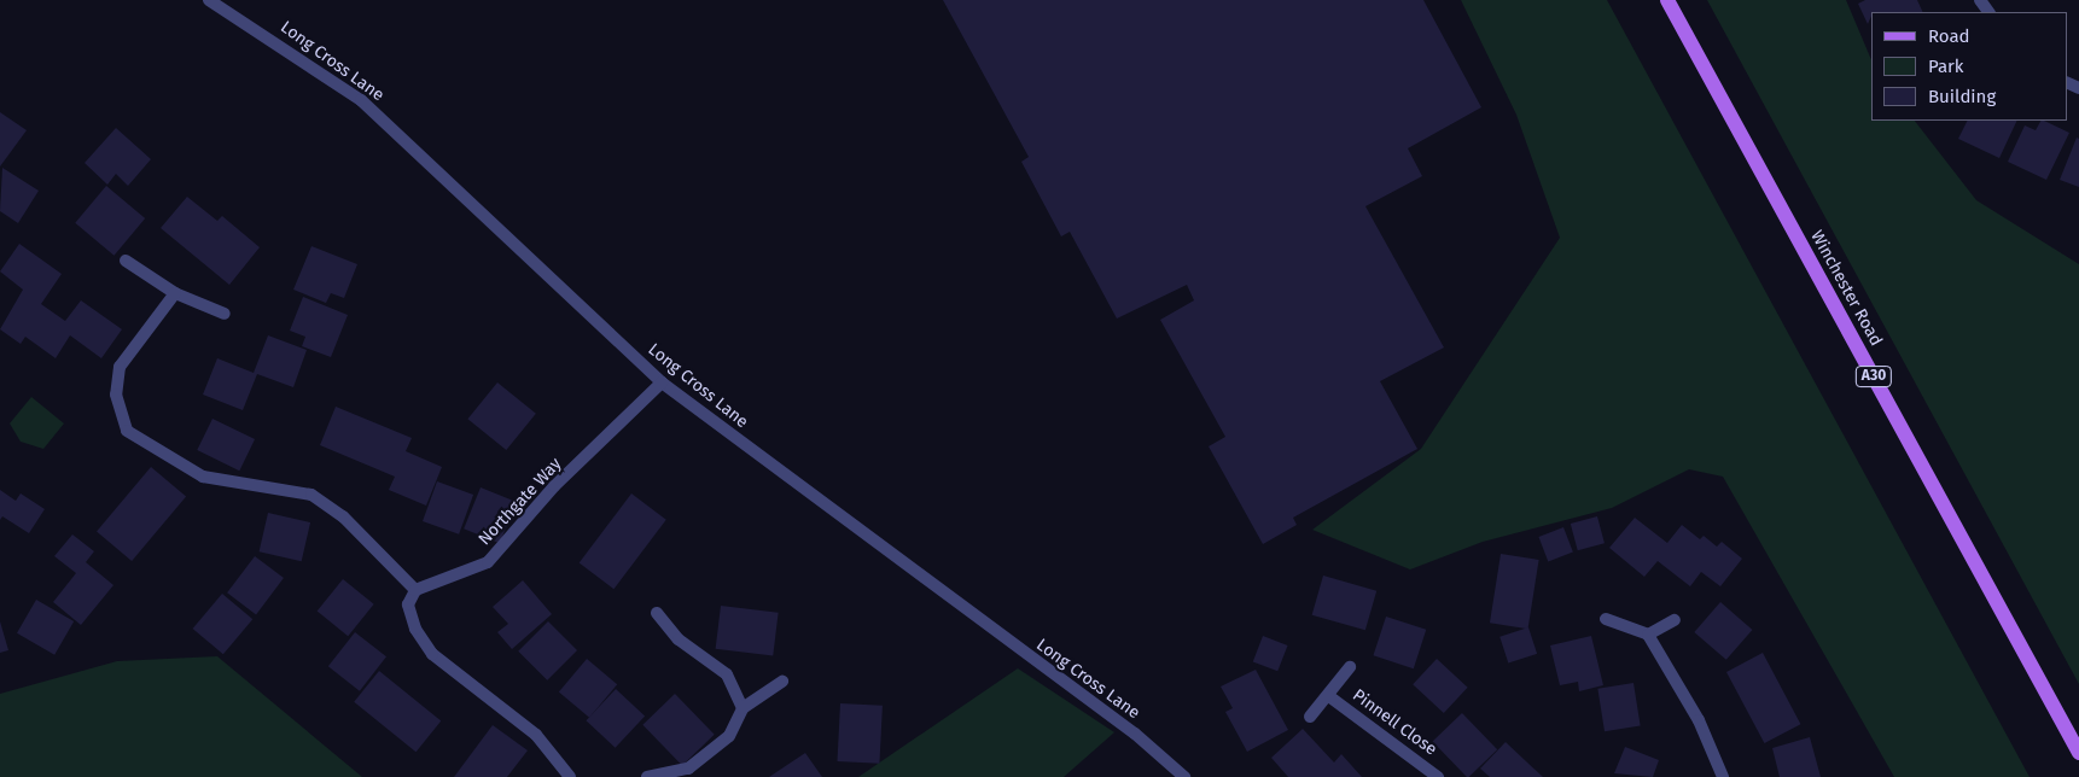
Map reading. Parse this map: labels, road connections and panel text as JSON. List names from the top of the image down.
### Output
{
  "streets": {
    "main road": ["Winchester Road", "A30"],
    "street": ["Long Cross Lane", "Northgate Way", "Pinnell Close"]
  },
  "crossings": [
    ["Long Cross Lane", "Northgate Way"]
  ],
  "legend": ["Road", "Park", "Building"]
}
